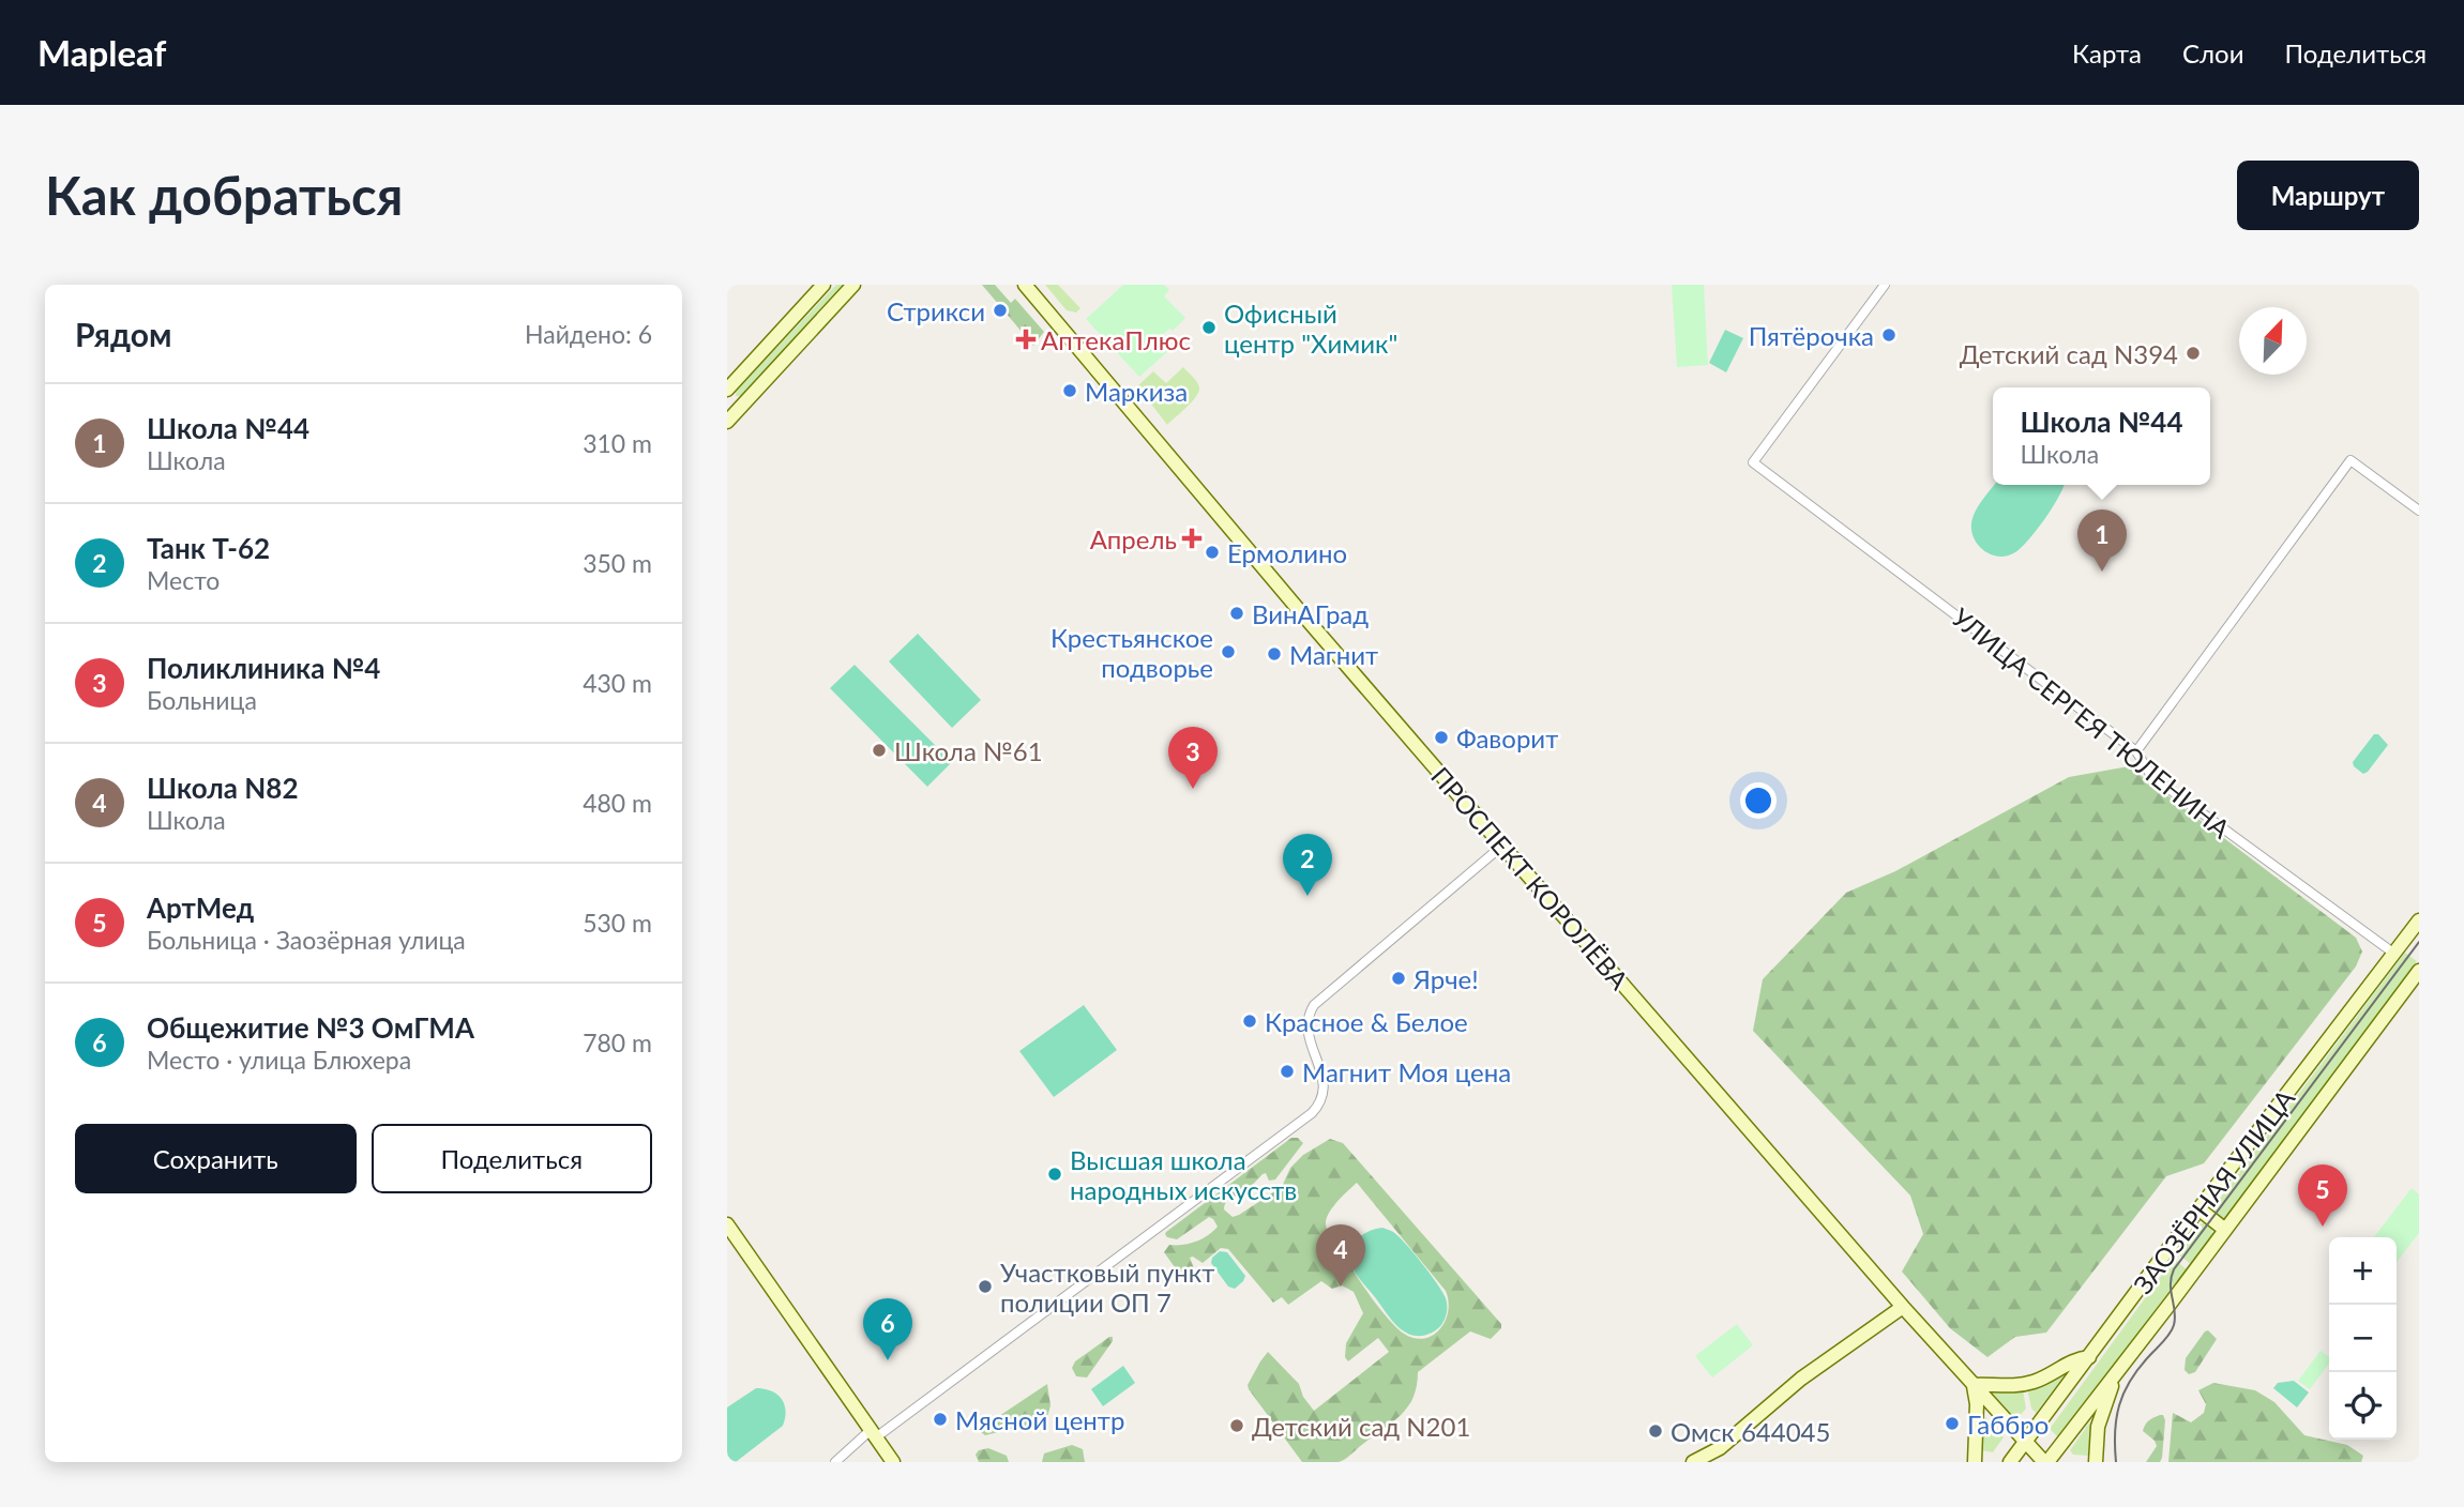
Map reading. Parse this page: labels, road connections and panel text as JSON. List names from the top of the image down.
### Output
{
  "streets": {
    "main road": ["ПРОСПЕКТ КОРОЛЁВА", "ЗАОЗЁРНАЯ УЛИЦА"],
    "street": ["УЛИЦА СЕРГЕЯ ТЮЛЕНИНА"]
  },
  "crossings": [
    ["УЛИЦА СЕРГЕЯ ТЮЛЕНИНА", "ЗАОЗЁРНАЯ УЛИЦА"],
    ["ПРОСПЕКТ КОРОЛЁВА", "ЗАОЗЁРНАЯ УЛИЦА"]
  ],
  "places": {
    "other": [
      "Стрикси",
      "Офисный центр \"Химик\"",
      "Пятёрочка",
      "Детский сад N394",
      "Маркиза",
      "Ермолино",
      "ВинАГрад",
      "Крестьянское подворье",
      "Магнит",
      "Фаворит",
      "Школа №61",
      "Ярче!",
      "Красное & Белое",
      "Магнит Моя цена",
      "Высшая школа народных искусств",
      "Участковый пункт полиции ОП 7",
      "Мясной центр",
      "Габбро",
      "Детский сад N201",
      "Омск 644045"
    ],
    "health": ["АптекаПлюс", "Апрель"]
  },
  "north": "top right",
  "page": {
    "header": "Mapleaf",
    "nav": ["Карта", "Слои", "Поделиться"],
    "buttons": [
      "Маршрут",
      ["Сохранить", "Поделиться"]
    ],
    "title": "Как добраться",
    "heading": ["Рядом", "Найдено: 6"],
    "list": [
      {
        "mark": "1",
        "name": "Школа №44",
        "note": "Школа",
        "value": "310 m"
      },
      {
        "mark": "2",
        "name": "Танк Т-62",
        "note": "Место",
        "value": "350 m"
      },
      {
        "mark": "3",
        "name": "Поликлиника №4",
        "note": "Больница",
        "value": "430 m"
      },
      {
        "mark": "4",
        "name": "Школа N82",
        "note": "Школа",
        "value": "480 m"
      },
      {
        "mark": "5",
        "name": "АртМед",
        "note": "Больница · Заозёрная улица",
        "value": "530 m"
      },
      {
        "mark": "6",
        "name": "Общежитие №3 ОмГМА",
        "note": "Место · улица Блюхера",
        "value": "780 m"
      }
    ],
    "popup": ["Школа №44", "Школа"],
    "pins": [
      "1",
      "3",
      "2",
      "5",
      "4",
      "6"
    ],
    "map_buttons": ["+", "−"]
  }
}
